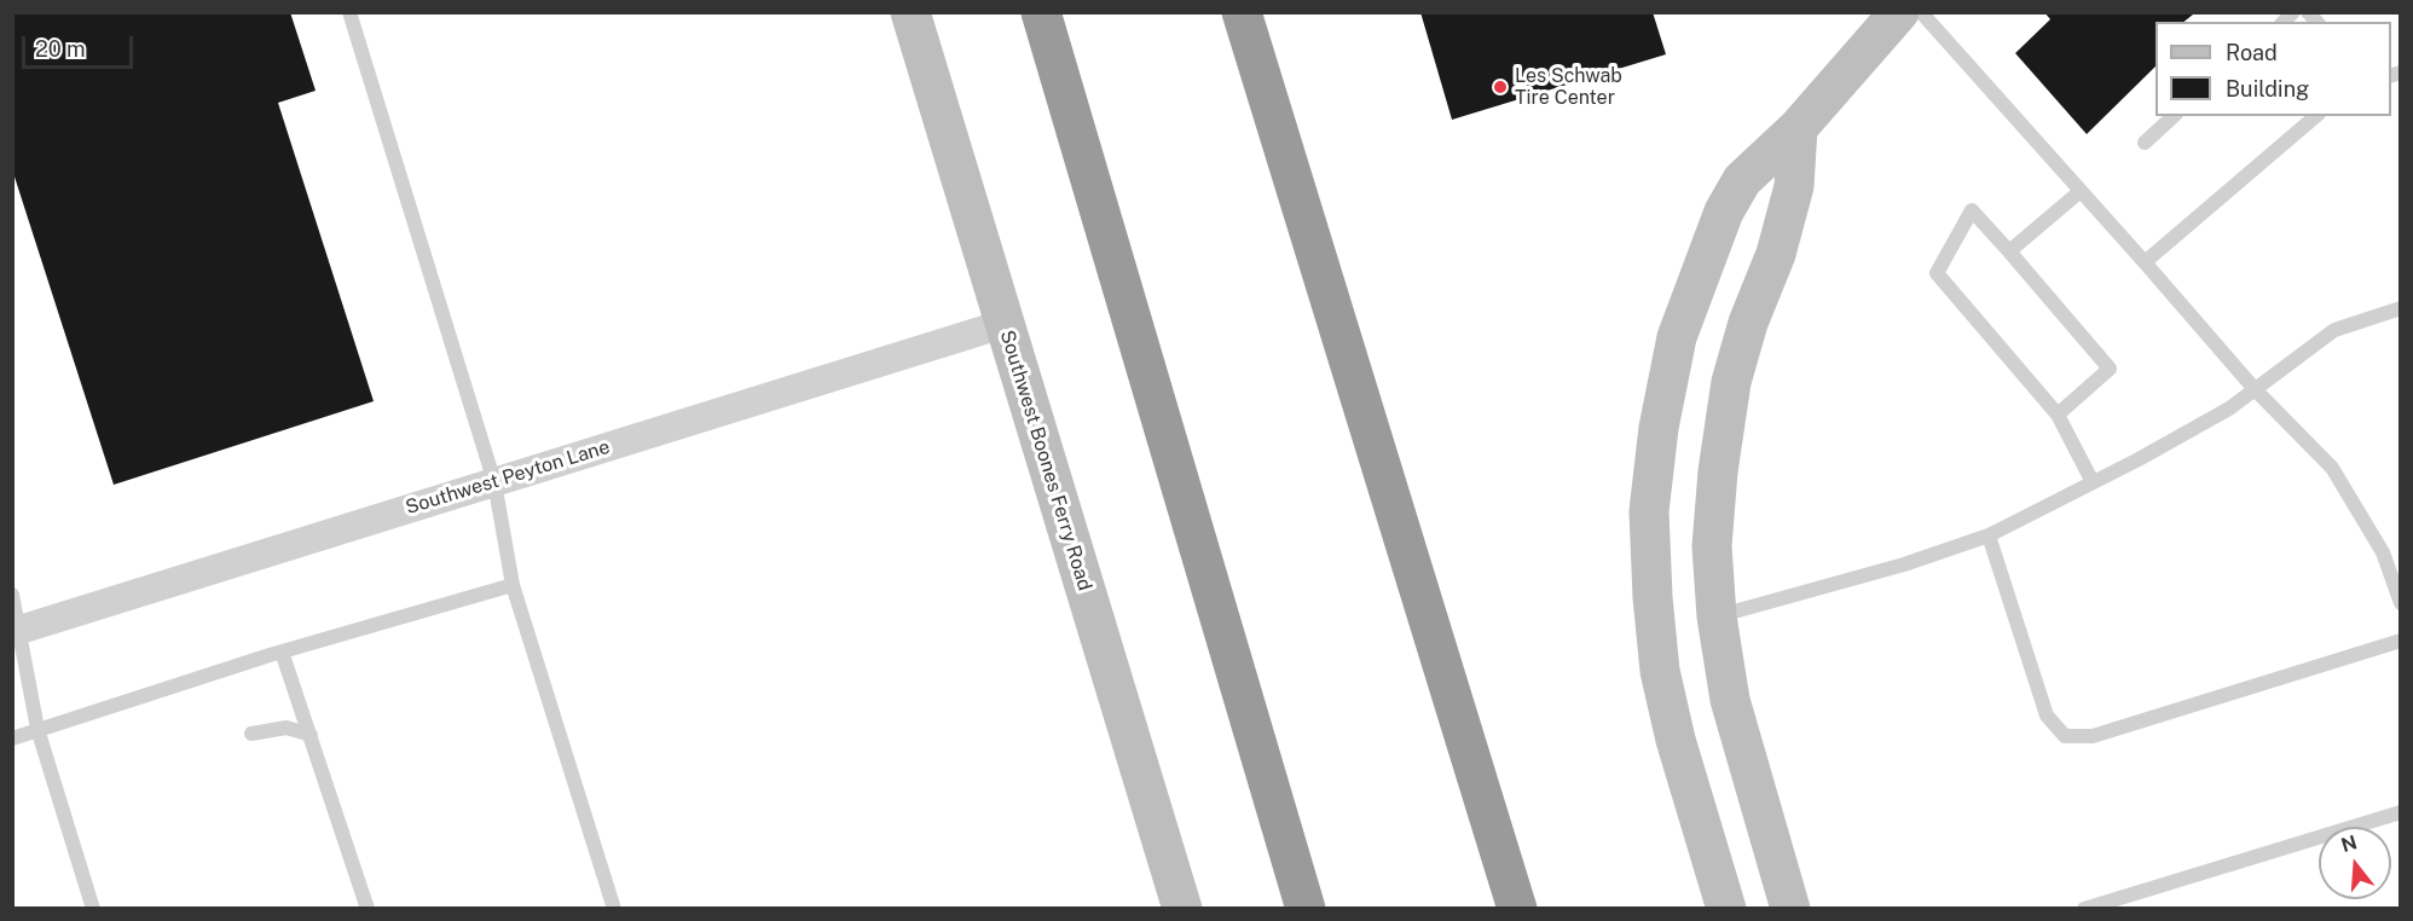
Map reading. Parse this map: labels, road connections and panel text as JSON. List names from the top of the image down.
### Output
{
  "streets": {
    "main road": ["Southwest Boones Ferry Road"],
    "street": ["Southwest Peyton Lane"]
  },
  "crossings": [
    ["Southwest Boones Ferry Road", "Southwest Peyton Lane"]
  ],
  "places": ["Les Schwab Tire Center"],
  "legend": ["Road", "Building"],
  "scale_bar": "20 m",
  "north": "top"
}
